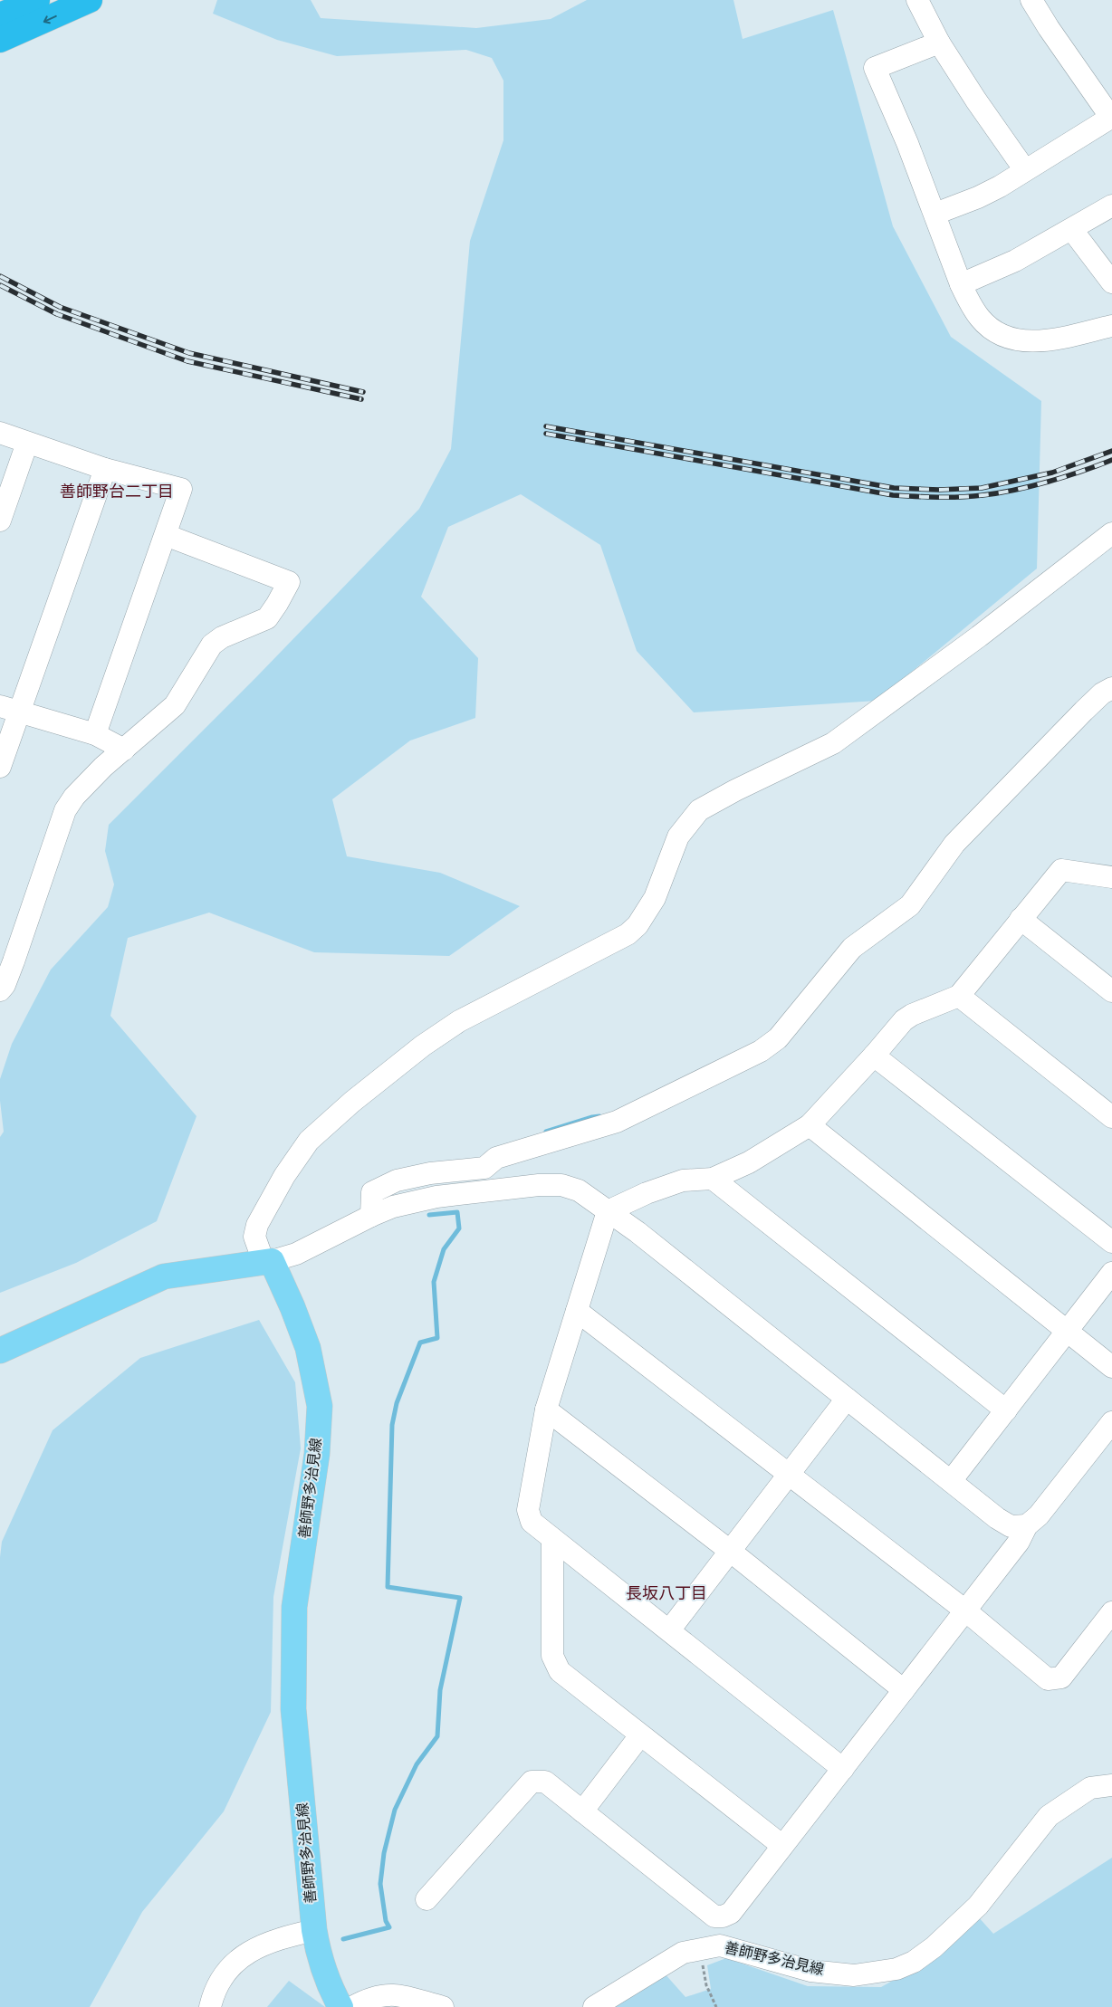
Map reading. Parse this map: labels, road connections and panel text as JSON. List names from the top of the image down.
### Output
{
  "streets": {
    "main road": ["善師野多治見線"]
  },
  "districts": ["善師野台二丁目", "長坂八丁目"]
}
